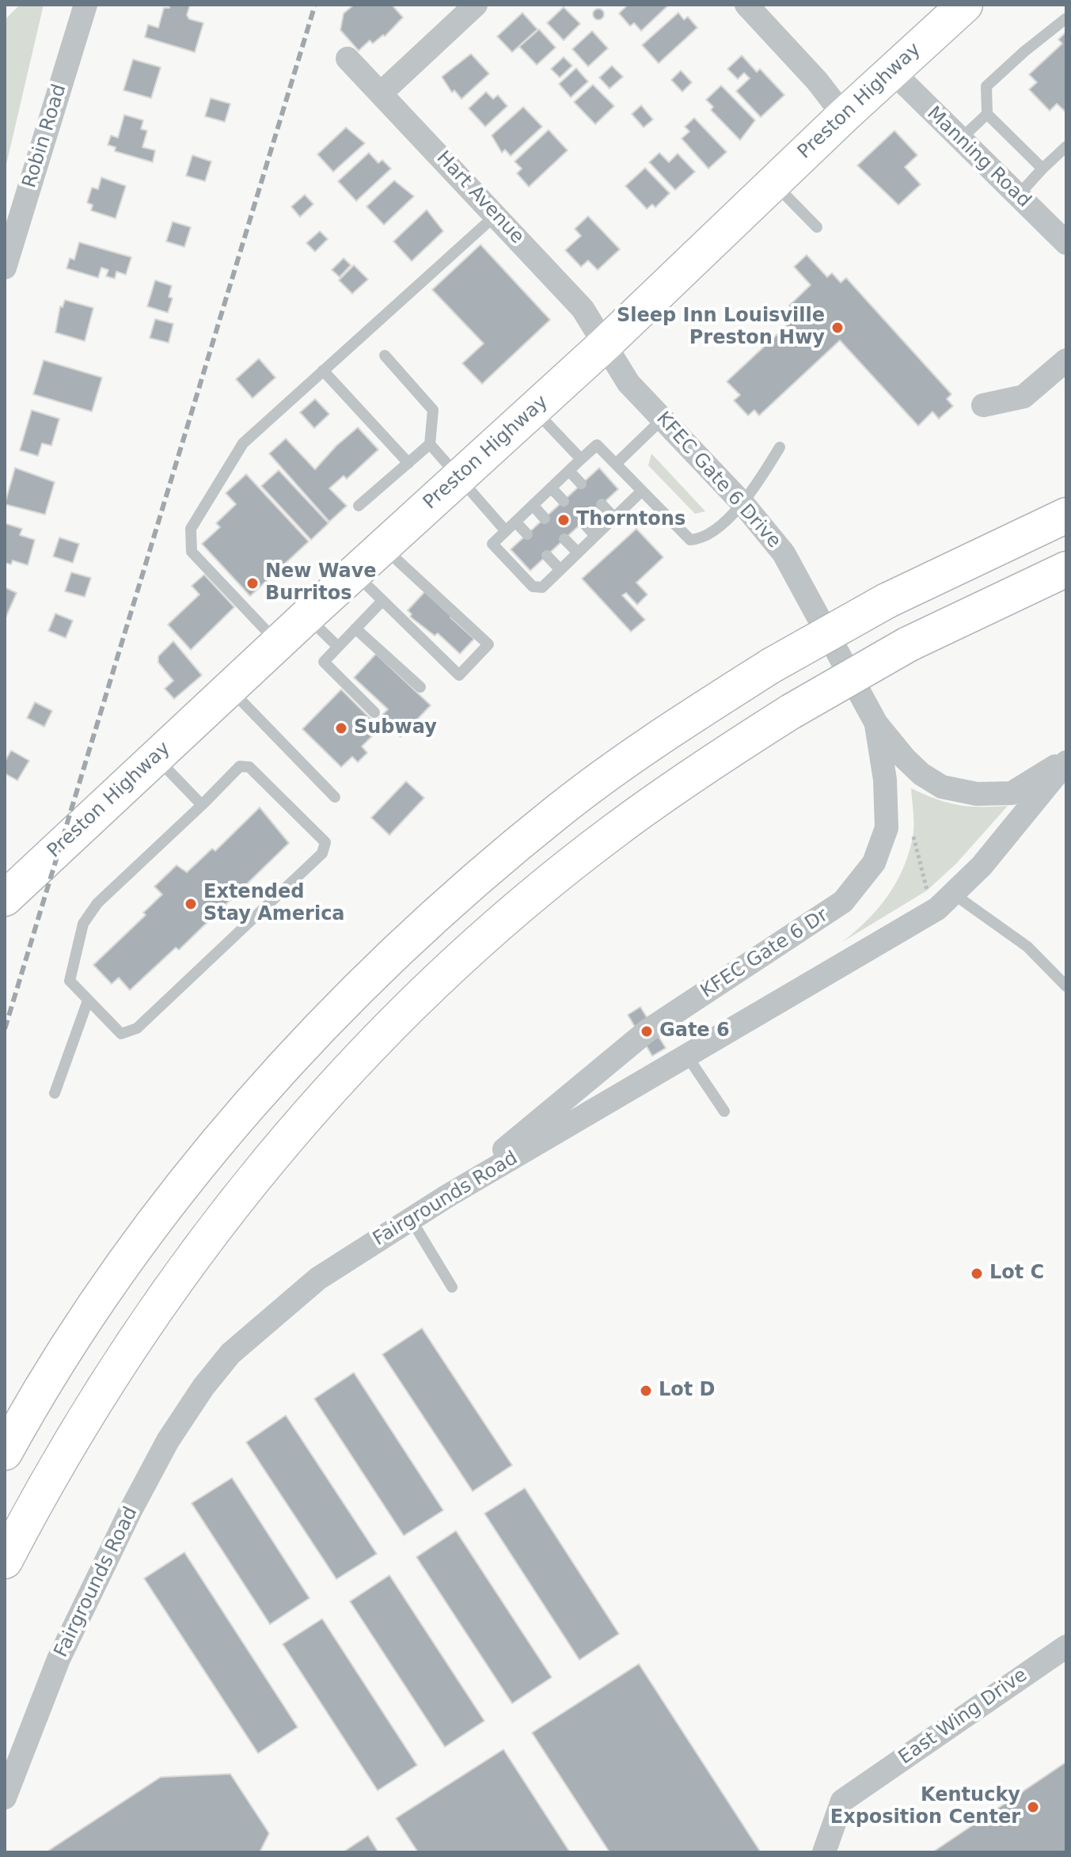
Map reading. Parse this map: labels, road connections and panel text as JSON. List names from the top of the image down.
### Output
{
  "streets": {
    "main road": ["Preston Highway"],
    "street": [
      "Robin Road",
      "Manning Road",
      "Hart Avenue",
      "KFEC Gate 6 Drive",
      "KFEC Gate 6 Dr",
      "Fairgrounds Road",
      "East Wing Drive"
    ]
  },
  "crossings": [
    ["Preston Highway", "Manning Road"],
    ["Preston Highway", "Hart Avenue"],
    ["Preston Highway", "KFEC Gate 6 Drive"],
    ["Hart Avenue", "KFEC Gate 6 Drive"],
    ["KFEC Gate 6 Drive", "KFEC Gate 6 Dr"],
    ["KFEC Gate 6 Dr", "Fairgrounds Road"]
  ],
  "places": [
    "Sleep Inn Louisville Preston Hwy",
    "Thorntons",
    "New Wave Burritos",
    "Subway",
    "Extended Stay America",
    "Gate 6",
    "Lot C",
    "Lot D",
    "Kentucky Exposition Center"
  ]
}
